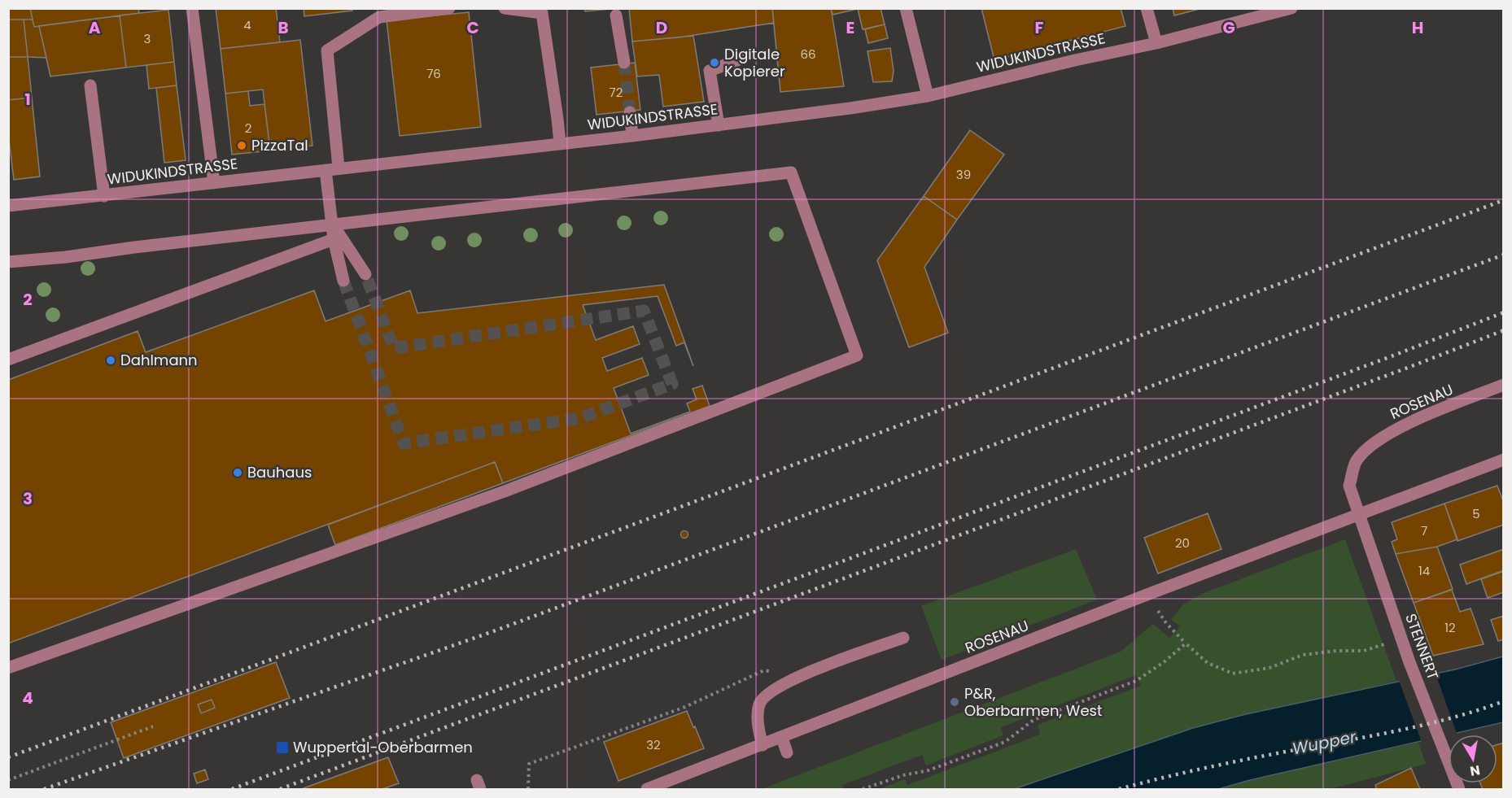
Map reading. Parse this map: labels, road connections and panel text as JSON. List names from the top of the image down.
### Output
{
  "streets": {
    "street": ["WIDUKINDSTRASSE", "ROSENAU", "STENNERT"]
  },
  "crossings": [
    ["ROSENAU", "STENNERT"]
  ],
  "water": ["Wupper"],
  "places": {
    "other": [
      "Digitale Kopierer",
      "PizzaTal",
      "Dahlmann",
      "Bauhaus",
      "P&R, Oberbarmen, West"
    ],
    "transit": ["Wuppertal-Oberbarmen"]
  },
  "house_numbers": [
    "4",
    "3",
    "66",
    "76",
    "72",
    "2",
    "39",
    "5",
    "7",
    "20",
    "14",
    "12",
    "32"
  ],
  "north": "bottom",
  "grid": {
    "columns": [
      "A",
      "B",
      "C",
      "D",
      "E",
      "F",
      "G",
      "H"
    ],
    "rows": [
      "1",
      "2",
      "3",
      "4"
    ]
  }
}
